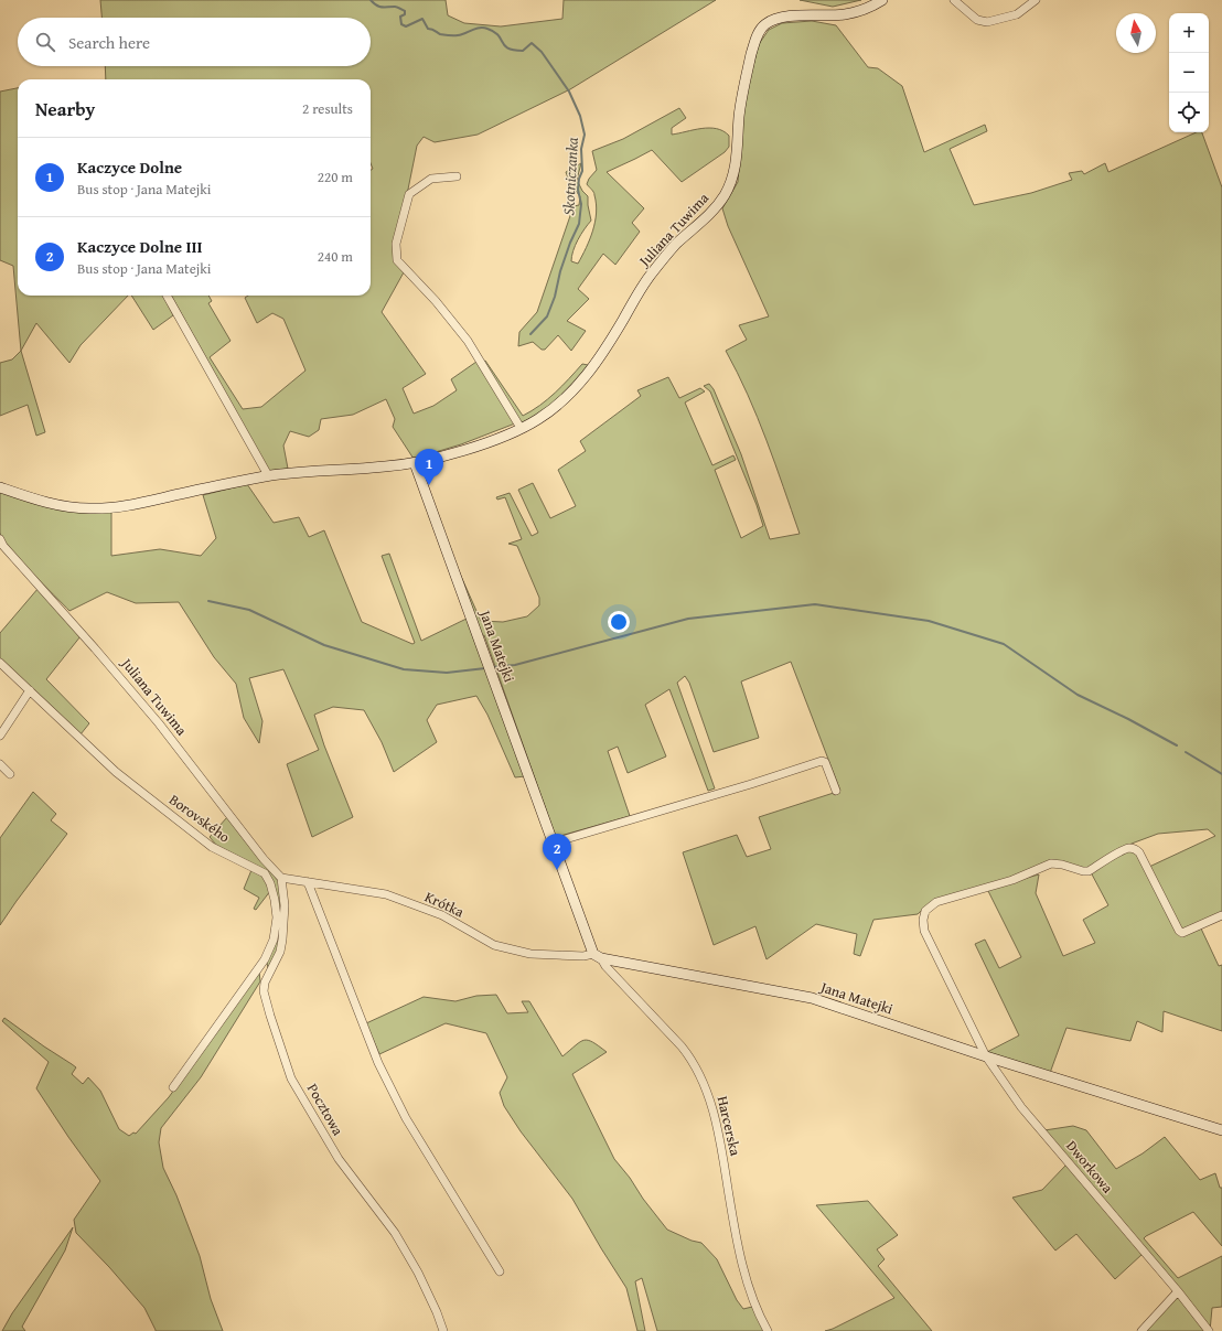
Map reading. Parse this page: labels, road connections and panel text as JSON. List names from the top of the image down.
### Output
{
  "streets": {
    "street": [
      "Juliana Tuwima",
      "Jana Matejki",
      "Borovského",
      "Krótka",
      "Pocztowa",
      "Harcerska",
      "Dworkowa"
    ]
  },
  "crossings": [
    ["Juliana Tuwima", "Jana Matejki"],
    ["Juliana Tuwima", "Krótka"],
    ["Juliana Tuwima", "Pocztowa"],
    ["Jana Matejki", "Krótka"],
    ["Jana Matejki", "Harcerska"],
    ["Jana Matejki", "Dworkowa"],
    ["Krótka", "Pocztowa"],
    ["Krótka", "Harcerska"]
  ],
  "water": ["Skotniczanka"],
  "north": "top",
  "page": {
    "map_buttons": ["+", "−"],
    "search": "Search here",
    "heading": ["Nearby", "2 results"],
    "list": [
      {
        "mark": "1",
        "name": "Kaczyce Dolne",
        "note": "Bus stop · Jana Matejki",
        "value": "220 m"
      },
      {
        "mark": "2",
        "name": "Kaczyce Dolne III",
        "note": "Bus stop · Jana Matejki",
        "value": "240 m"
      }
    ],
    "pins": ["1", "2"]
  }
}
